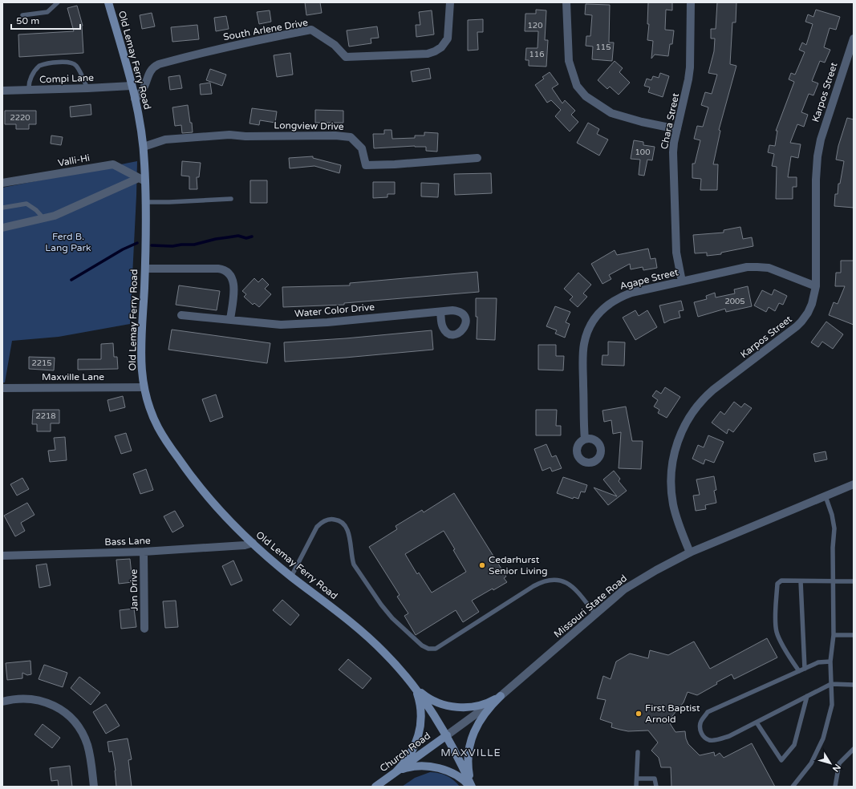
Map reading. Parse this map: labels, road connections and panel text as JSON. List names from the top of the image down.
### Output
{
  "streets": {
    "main road": ["Old Lemay Ferry Road", "Church Road"],
    "street": [
      "South Arlene Drive",
      "Compi Lane",
      "Karpos Street",
      "Chara Street",
      "Longview Drive",
      "Valli-Hi",
      "Agape Street",
      "Water Color Drive",
      "Maxville Lane",
      "Bass Lane",
      "Jan Drive",
      "Missouri State Road"
    ]
  },
  "crossings": [
    ["South Arlene Drive", "Old Lemay Ferry Road"],
    ["Old Lemay Ferry Road", "Compi Lane"],
    ["Old Lemay Ferry Road", "Longview Drive"],
    ["Old Lemay Ferry Road", "Valli-Hi"],
    ["Old Lemay Ferry Road", "Maxville Lane"],
    ["Old Lemay Ferry Road", "Bass Lane"],
    ["Old Lemay Ferry Road", "Missouri State Road"],
    ["Old Lemay Ferry Road", "Church Road"],
    ["Karpos Street", "Agape Street"],
    ["Karpos Street", "Missouri State Road"],
    ["Chara Street", "Agape Street"],
    ["Bass Lane", "Jan Drive"],
    ["Missouri State Road", "Church Road"]
  ],
  "districts": ["MAXVILLE"],
  "parks": ["Ferd B. Lang Park"],
  "places": ["Cedarhurst Senior Living", "First Baptist Arnold"],
  "house_numbers": [
    "120",
    "115",
    "116",
    "2220",
    "100",
    "2005",
    "2215",
    "2218"
  ],
  "scale_bar": "50 m",
  "north": "bottom right"
}
